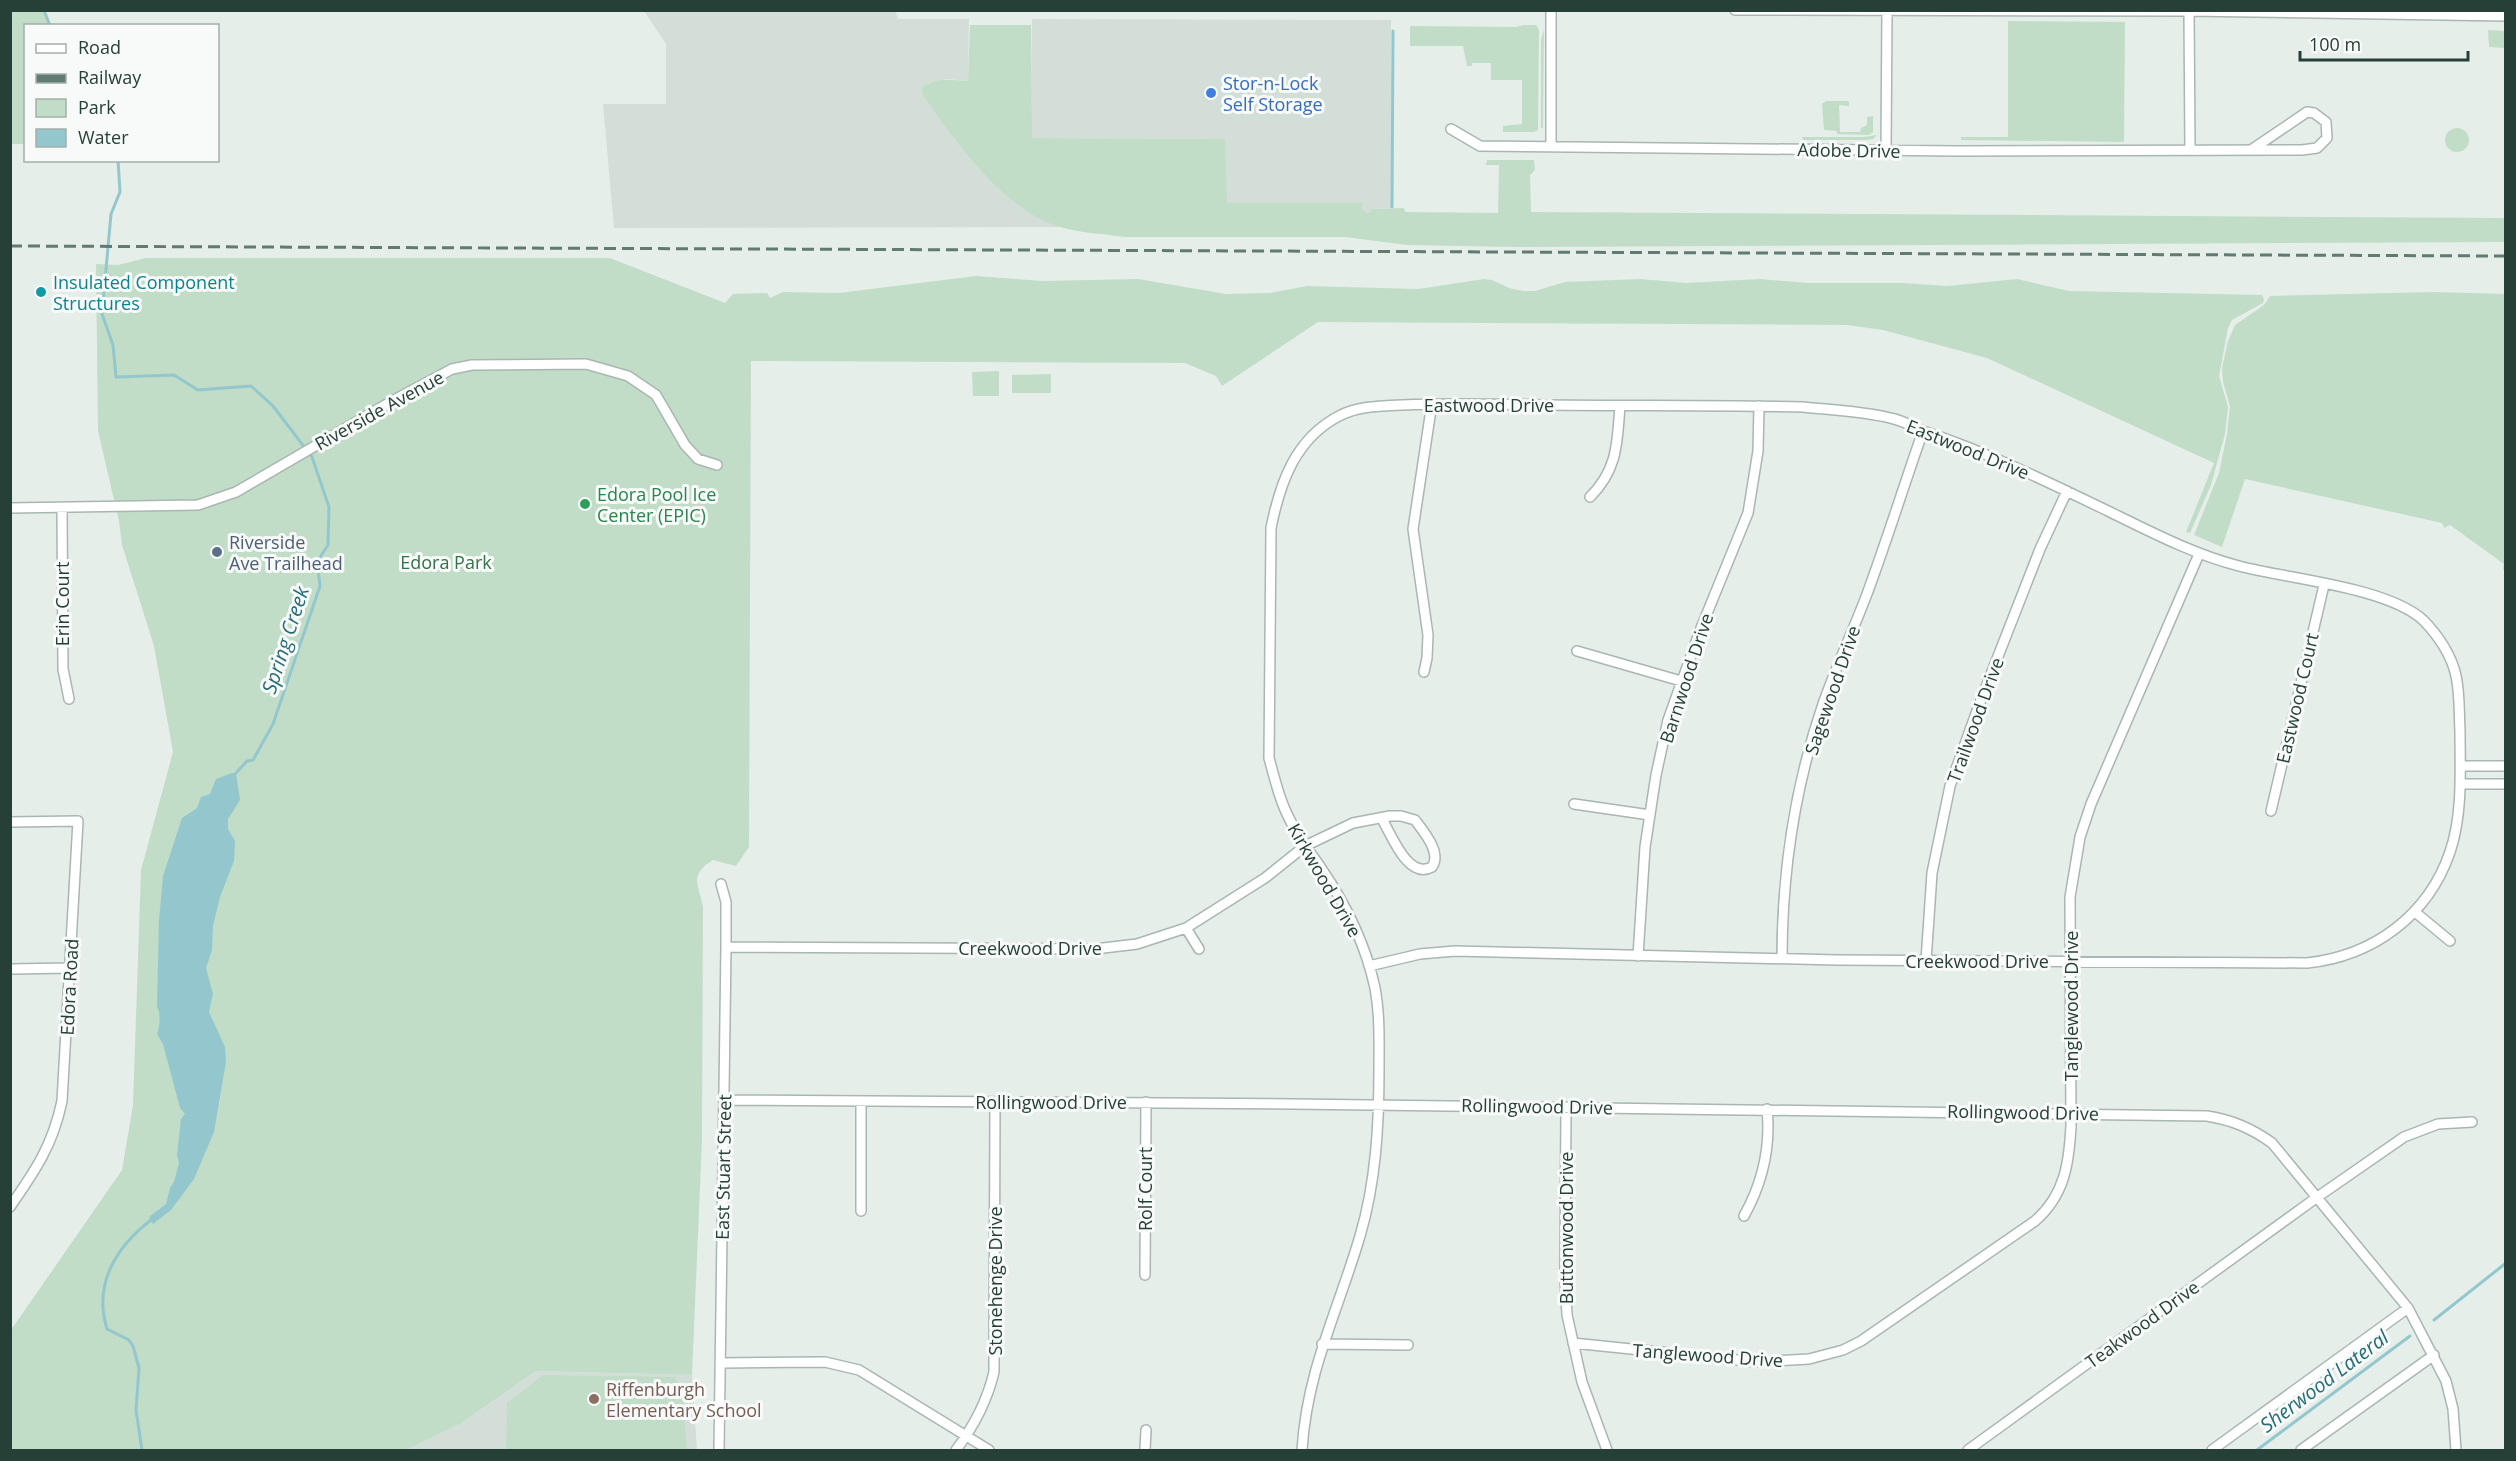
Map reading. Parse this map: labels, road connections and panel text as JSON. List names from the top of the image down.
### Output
{
  "streets": {
    "street": [
      "Adobe Drive",
      "Eastwood Drive",
      "Riverside Avenue",
      "Erin Court",
      "Barnwood Drive",
      "Sagewood Drive",
      "Eastwood Court",
      "Trailwood Drive",
      "Kirkwood Drive",
      "Creekwood Drive",
      "Edora Road",
      "Tanglewood Drive",
      "Rollingwood Drive",
      "East Stuart Street",
      "Rolf Court",
      "Buttonwood Drive",
      "Stonehenge Drive",
      "Teakwood Drive"
    ]
  },
  "crossings": [
    ["Eastwood Drive", "Barnwood Drive"],
    ["Eastwood Drive", "Sagewood Drive"],
    ["Eastwood Drive", "Eastwood Court"],
    ["Eastwood Drive", "Trailwood Drive"],
    ["Eastwood Drive", "Kirkwood Drive"],
    ["Eastwood Drive", "Creekwood Drive"],
    ["Eastwood Drive", "Tanglewood Drive"],
    ["Riverside Avenue", "Erin Court"],
    ["Barnwood Drive", "Creekwood Drive"],
    ["Sagewood Drive", "Creekwood Drive"],
    ["Trailwood Drive", "Creekwood Drive"],
    ["Kirkwood Drive", "Creekwood Drive"],
    ["Kirkwood Drive", "Rollingwood Drive"],
    ["Creekwood Drive", "Tanglewood Drive"],
    ["Creekwood Drive", "East Stuart Street"],
    ["Tanglewood Drive", "Rollingwood Drive"],
    ["Tanglewood Drive", "Buttonwood Drive"],
    ["Rollingwood Drive", "East Stuart Street"],
    ["Rollingwood Drive", "Rolf Court"],
    ["Rollingwood Drive", "Buttonwood Drive"],
    ["Rollingwood Drive", "Stonehenge Drive"],
    ["Rollingwood Drive", "Teakwood Drive"]
  ],
  "water": ["Spring Creek", "Sherwood Lateral"],
  "parks": ["Edora Park"],
  "places": [
    "Stor-n-Lock Self Storage",
    "Insulated Component Structures",
    "Edora Pool Ice Center (EPIC)",
    "Riverside Ave Trailhead",
    "Riffenburgh Elementary School"
  ],
  "legend": [
    "Road",
    "Railway",
    "Park",
    "Water"
  ],
  "scale_bar": "100 m"
}
